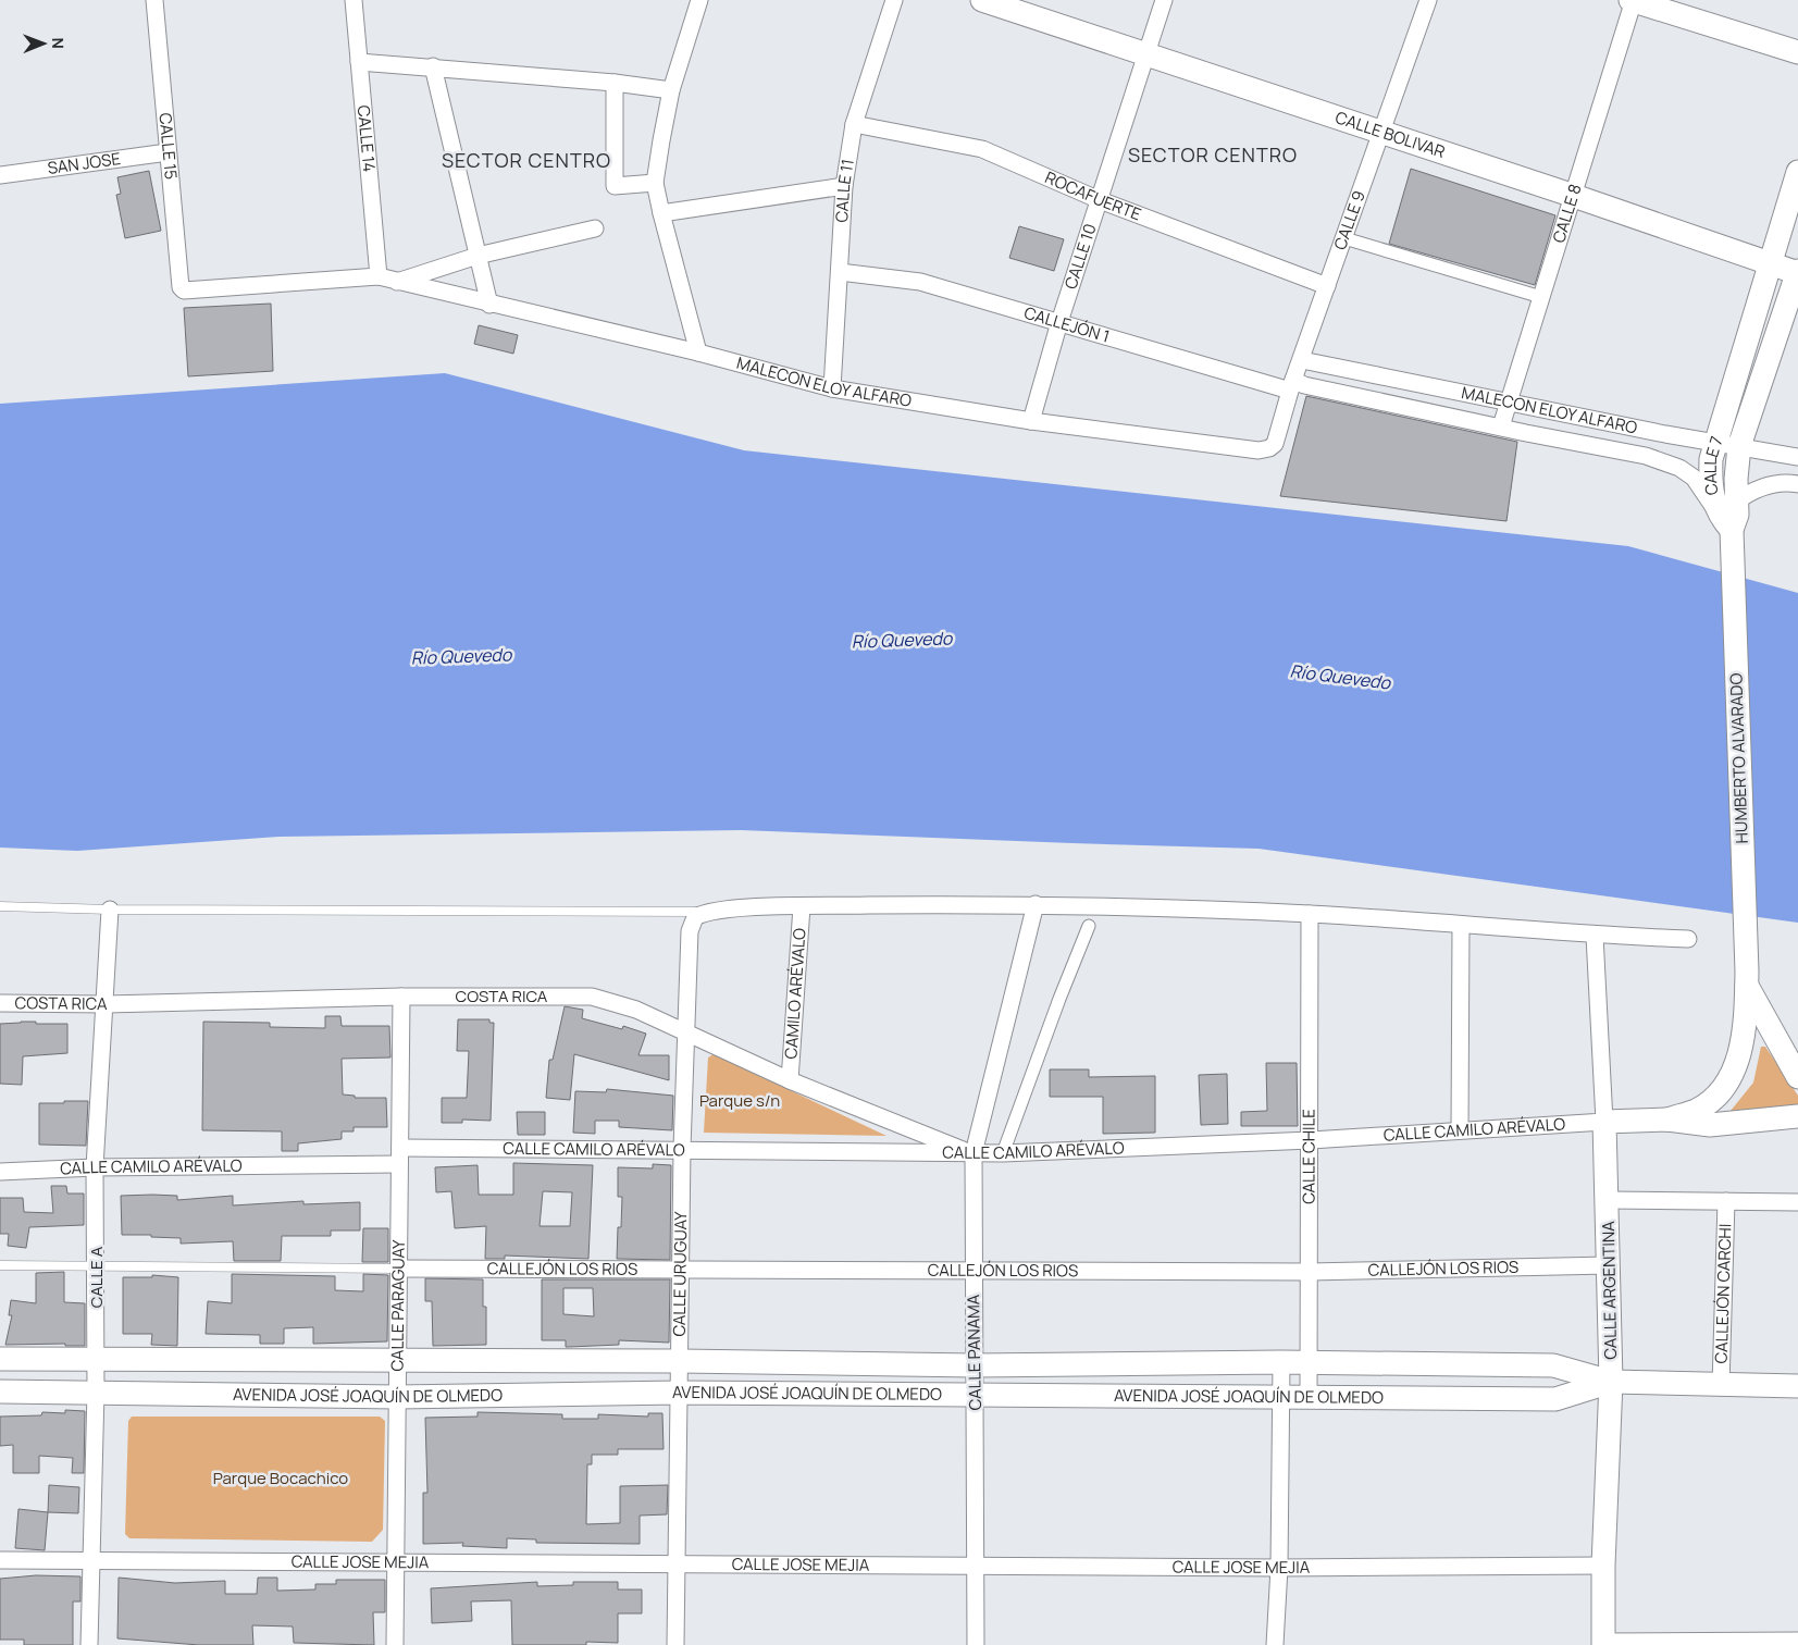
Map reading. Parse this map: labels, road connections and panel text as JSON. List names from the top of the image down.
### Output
{
  "streets": {
    "main road": [
      "CALLE BOLIVAR",
      "CALLE 7",
      "HUMBERTO ALVARADO",
      "CALLE CAMILO ARÉVALO",
      "CALLE ARGENTINA",
      "AVENIDA JOSÉ JOAQUÍN DE OLMEDO"
    ],
    "street": [
      "CALLE 14",
      "CALLE 15",
      "SAN JOSE",
      "CALLE 11",
      "ROCAFUERTE",
      "CALLE 8",
      "CALLE 9",
      "CALLE 10",
      "CALLEJÓN 1",
      "MALECON ELOY ALFARO",
      "CAMILO ARÉVALO",
      "COSTA RICA",
      "CALLE CHILE",
      "CALLEJÓN LOS RIOS",
      "CALLE URUGUAY",
      "CALLE A",
      "CALLEJÓN CARCHI",
      "CALLE PARAGUAY",
      "CALLE PANAMA",
      "CALLE JOSE MEJIA"
    ]
  },
  "crossings": [
    ["CALLE BOLIVAR", "CALLE 8"],
    ["CALLE BOLIVAR", "CALLE 9"],
    ["CALLE BOLIVAR", "CALLE 10"],
    ["CALLE BOLIVAR", "CALLE 7"],
    ["CALLE 14", "CALLE 15"],
    ["CALLE 14", "MALECON ELOY ALFARO"],
    ["CALLE 15", "SAN JOSE"],
    ["CALLE 15", "MALECON ELOY ALFARO"],
    ["CALLE 11", "ROCAFUERTE"],
    ["CALLE 11", "CALLEJÓN 1"],
    ["CALLE 11", "MALECON ELOY ALFARO"],
    ["ROCAFUERTE", "CALLE 9"],
    ["ROCAFUERTE", "CALLE 10"],
    ["CALLE 8", "MALECON ELOY ALFARO"],
    ["CALLE 9", "CALLEJÓN 1"],
    ["CALLE 9", "MALECON ELOY ALFARO"],
    ["CALLE 10", "CALLEJÓN 1"],
    ["CALLE 10", "MALECON ELOY ALFARO"],
    ["CALLEJÓN 1", "MALECON ELOY ALFARO"],
    ["MALECON ELOY ALFARO", "CALLE 7"],
    ["MALECON ELOY ALFARO", "HUMBERTO ALVARADO"],
    ["CALLE 7", "HUMBERTO ALVARADO"],
    ["HUMBERTO ALVARADO", "CALLE CAMILO ARÉVALO"],
    ["CAMILO ARÉVALO", "COSTA RICA"],
    ["COSTA RICA", "CALLE CAMILO ARÉVALO"],
    ["COSTA RICA", "CALLE URUGUAY"],
    ["COSTA RICA", "CALLE A"],
    ["COSTA RICA", "CALLE PARAGUAY"],
    ["COSTA RICA", "CALLE PANAMA"],
    ["CALLE CAMILO ARÉVALO", "CALLE CHILE"],
    ["CALLE CAMILO ARÉVALO", "CALLE URUGUAY"],
    ["CALLE CAMILO ARÉVALO", "CALLE A"],
    ["CALLE CAMILO ARÉVALO", "CALLE ARGENTINA"],
    ["CALLE CAMILO ARÉVALO", "CALLE PARAGUAY"],
    ["CALLE CAMILO ARÉVALO", "CALLE PANAMA"],
    ["CALLE CHILE", "CALLEJÓN LOS RIOS"],
    ["CALLE CHILE", "AVENIDA JOSÉ JOAQUÍN DE OLMEDO"],
    ["CALLEJÓN LOS RIOS", "CALLE URUGUAY"],
    ["CALLEJÓN LOS RIOS", "CALLE ARGENTINA"],
    ["CALLEJÓN LOS RIOS", "CALLE PARAGUAY"],
    ["CALLEJÓN LOS RIOS", "CALLE PANAMA"],
    ["CALLE URUGUAY", "AVENIDA JOSÉ JOAQUÍN DE OLMEDO"],
    ["CALLE URUGUAY", "CALLE JOSE MEJIA"],
    ["CALLE A", "AVENIDA JOSÉ JOAQUÍN DE OLMEDO"],
    ["CALLE A", "CALLE JOSE MEJIA"],
    ["CALLE ARGENTINA", "AVENIDA JOSÉ JOAQUÍN DE OLMEDO"],
    ["CALLE ARGENTINA", "CALLE JOSE MEJIA"],
    ["CALLEJÓN CARCHI", "AVENIDA JOSÉ JOAQUÍN DE OLMEDO"],
    ["CALLE PARAGUAY", "AVENIDA JOSÉ JOAQUÍN DE OLMEDO"],
    ["CALLE PARAGUAY", "CALLE JOSE MEJIA"],
    ["CALLE PANAMA", "AVENIDA JOSÉ JOAQUÍN DE OLMEDO"],
    ["CALLE PANAMA", "CALLE JOSE MEJIA"]
  ],
  "districts": ["SECTOR CENTRO", "SECTOR CENTRO"],
  "water": ["Río Quevedo"],
  "parks": ["Parque s/n", "Parque Bocachico"],
  "north": "right"
}
